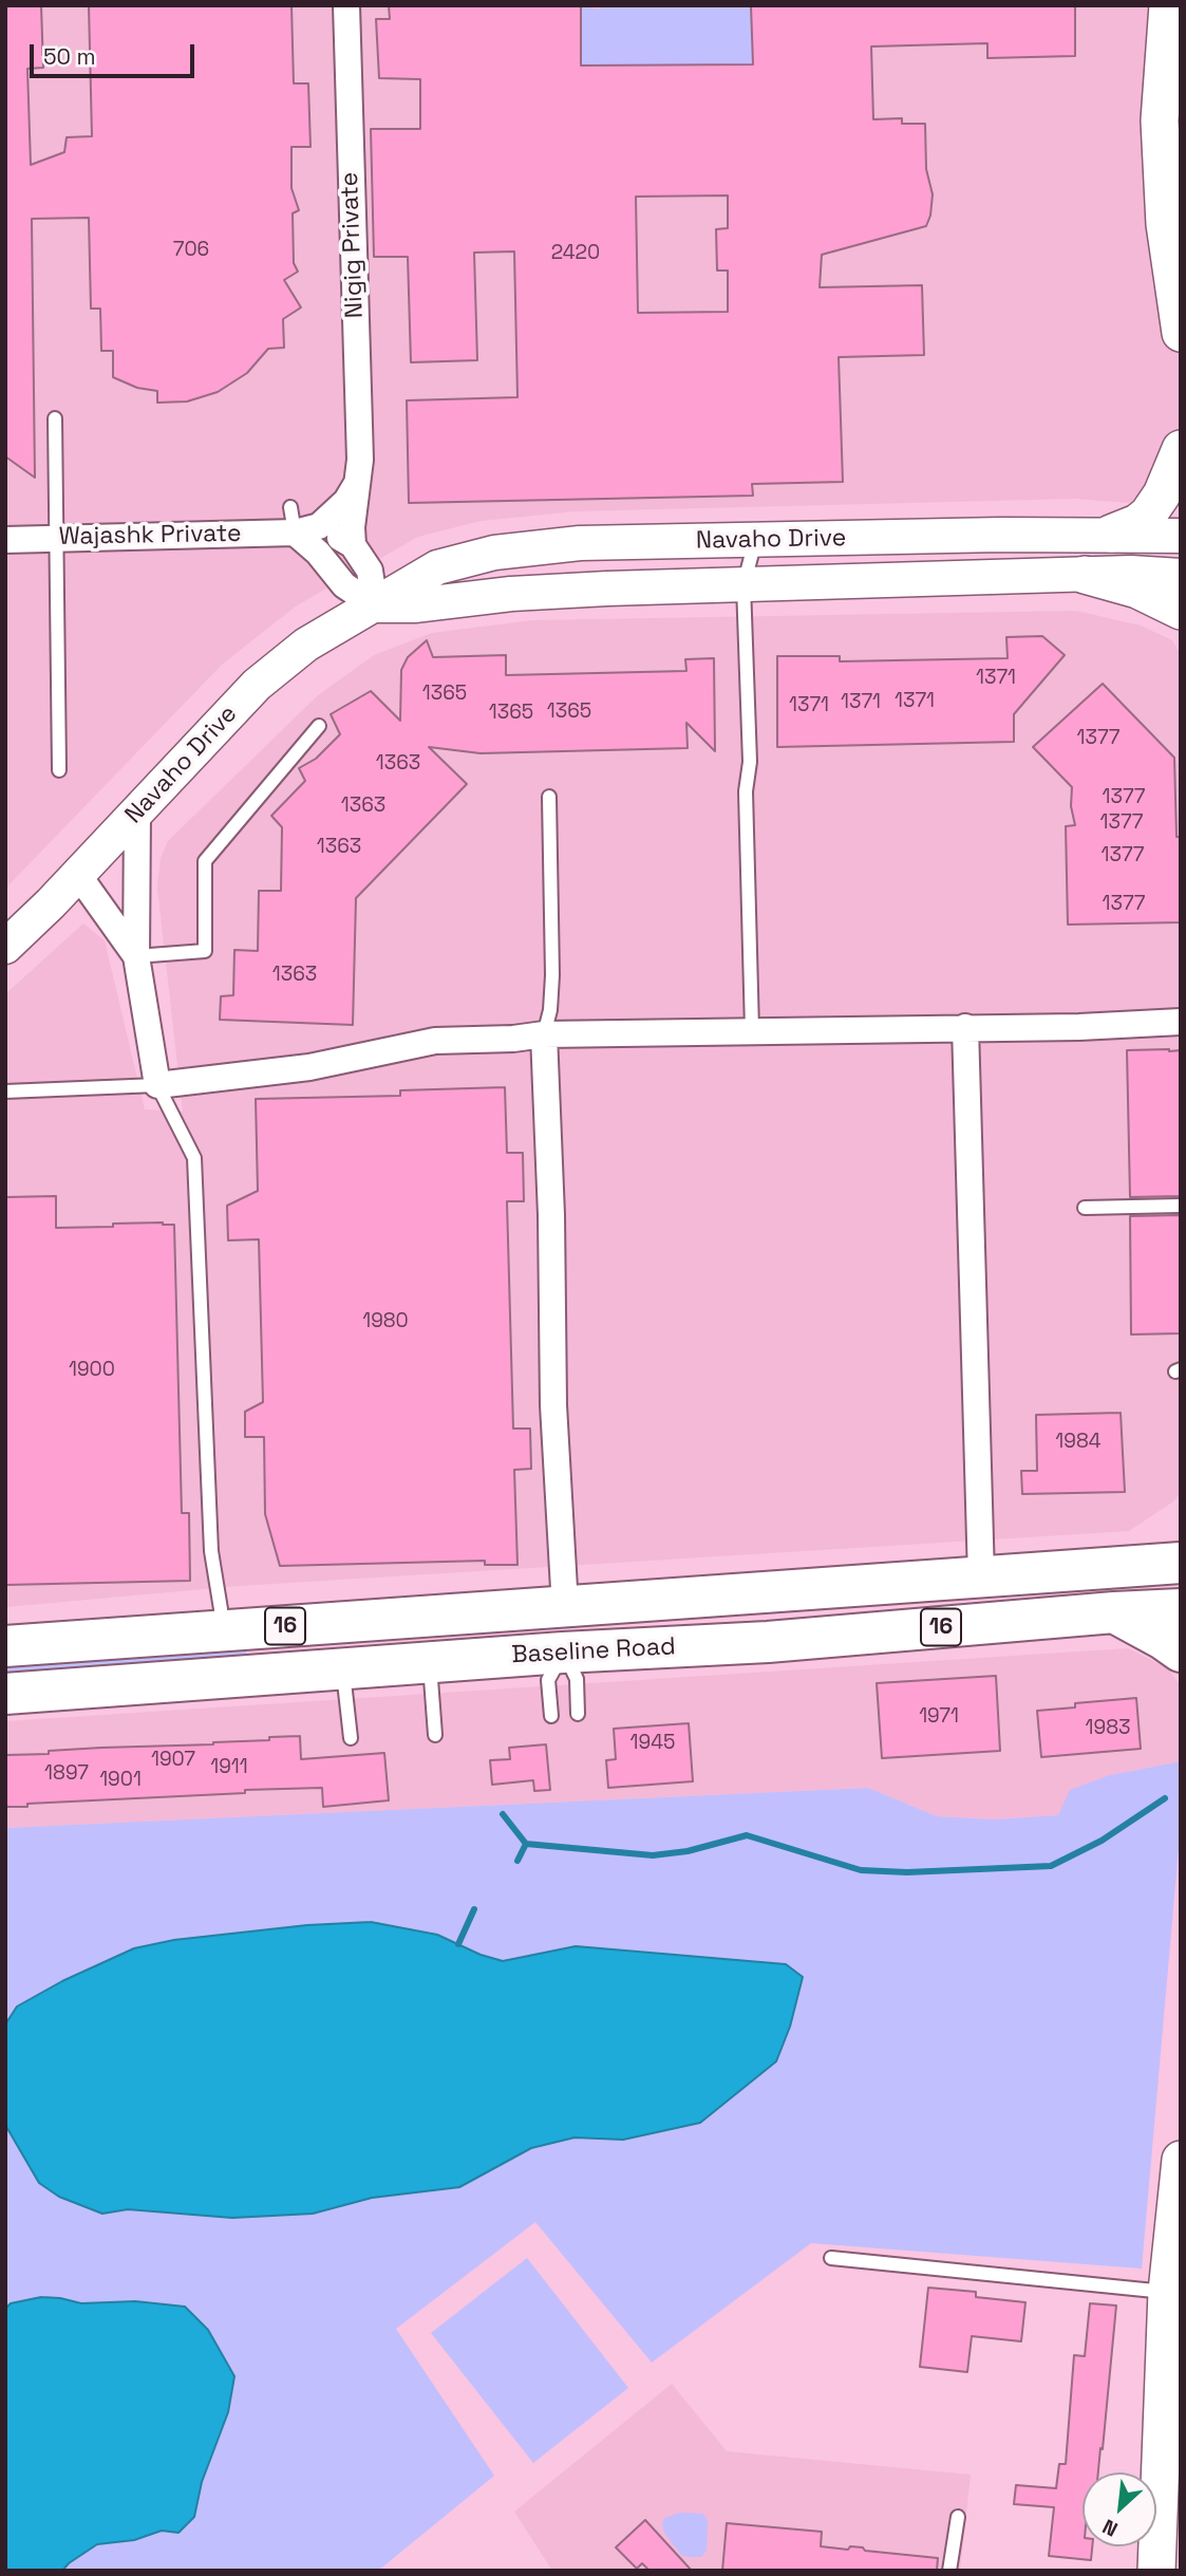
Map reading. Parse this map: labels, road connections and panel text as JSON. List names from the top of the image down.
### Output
{
  "streets": {
    "main road": ["16", "Baseline Road"],
    "street": ["Nigig Private", "Wajashk Private", "Navaho Drive"]
  },
  "house_numbers": [
    "706",
    "2420",
    "1371",
    "1365",
    "1371",
    "1371",
    "1371",
    "1365",
    "1365",
    "1377",
    "1363",
    "1377",
    "1363",
    "1377",
    "1363",
    "1377",
    "1377",
    "1363",
    "1980",
    "1900",
    "1984",
    "1971",
    "1983",
    "1945",
    "1907",
    "1911",
    "1897",
    "1901"
  ],
  "scale_bar": "50 m",
  "north": "bottom left"
}
